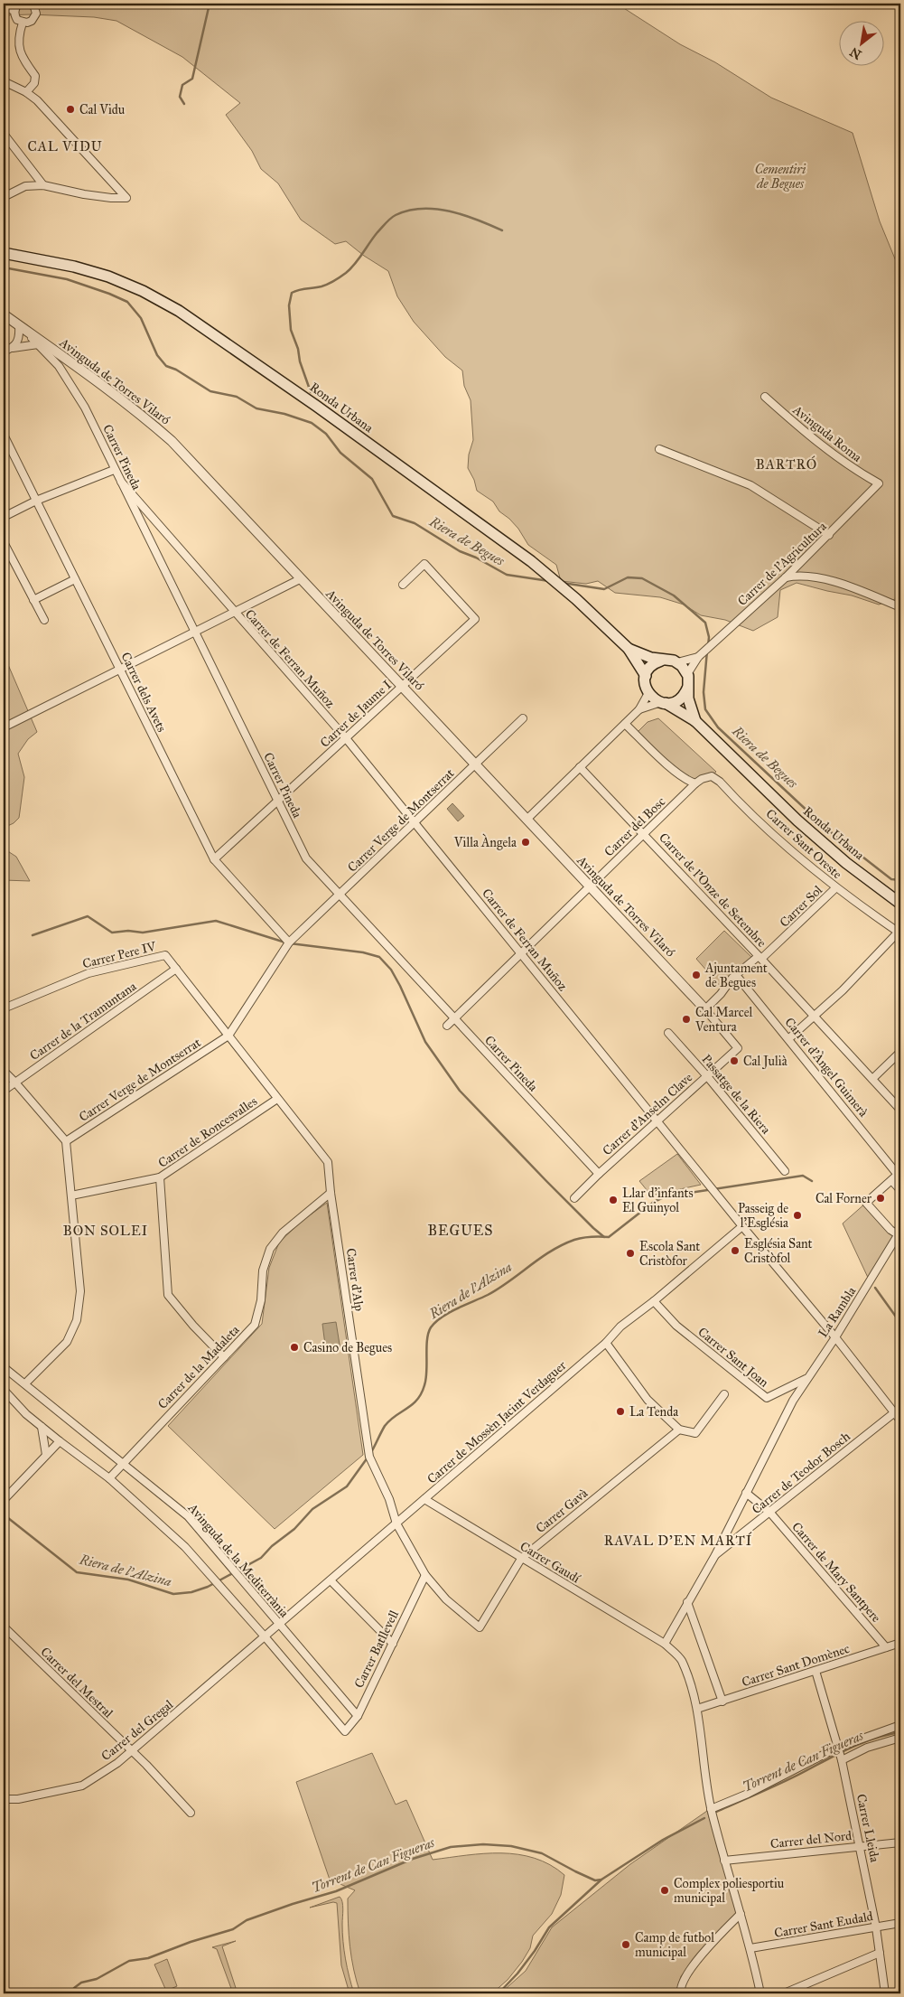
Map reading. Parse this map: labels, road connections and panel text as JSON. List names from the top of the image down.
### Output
{
  "streets": {
    "main road": ["Ronda Urbana"],
    "street": [
      "Avinguda de Torres Vilaró",
      "Avinguda Roma",
      "Carrer Pineda",
      "Carrer de l'Agricultura",
      "Carrer de Ferran Muñoz",
      "Carrer dels Avets",
      "Carrer de Jaume I",
      "Carrer Verge de Montserrat",
      "Carrer del Bosc",
      "Carrer Sant Oreste",
      "Carrer de l'Onze de Setembre",
      "Carrer Sol",
      "Carrer Pere IV",
      "Carrer de la Tramuntana",
      "Carrer d'Àngel Guimerà",
      "Passatge de la Riera",
      "Carrer d'Anselm Clave",
      "Carrer de Roncesvalles",
      "Carrer d'Alp",
      "La Rambla",
      "Carrer Sant Joan",
      "Carrer de la Madaleta",
      "Carrer de Mossèn Jacint Verdaguer",
      "Carrer de Teodor Bosch",
      "Carrer Gavà",
      "Avinguda de la Mediterrània",
      "Carrer Gaudí",
      "Carrer de Mary Santpere",
      "Carrer Batllevell",
      "Carrer Sant Domènec",
      "Carrer del Mestral",
      "Carrer del Gregal",
      "Carrer Lleida",
      "Carrer del Nord",
      "Carrer Sant Eudald"
    ]
  },
  "crossings": [
    ["Avinguda de Torres Vilaró", "Carrer Pineda"],
    ["Avinguda de Torres Vilaró", "Carrer de Jaume I"],
    ["Avinguda de Torres Vilaró", "Carrer Verge de Montserrat"],
    ["Avinguda de Torres Vilaró", "Carrer del Bosc"],
    ["Avinguda de Torres Vilaró", "Carrer Sol"],
    ["Avinguda de Torres Vilaró", "Carrer d'Anselm Clave"],
    ["Ronda Urbana", "Carrer de l'Agricultura"],
    ["Avinguda Roma", "Carrer de l'Agricultura"],
    ["Carrer Pineda", "Carrer de Ferran Muñoz"],
    ["Carrer Pineda", "Carrer de Jaume I"],
    ["Carrer Pineda", "Carrer Verge de Montserrat"],
    ["Carrer Pineda", "Carrer del Bosc"],
    ["Carrer Pineda", "Carrer d'Anselm Clave"],
    ["Carrer de Ferran Muñoz", "Carrer de Jaume I"],
    ["Carrer de Ferran Muñoz", "Carrer Verge de Montserrat"],
    ["Carrer de Ferran Muñoz", "Carrer del Bosc"],
    ["Carrer de Ferran Muñoz", "Carrer d'Anselm Clave"],
    ["Carrer de Ferran Muñoz", "La Rambla"],
    ["Carrer de Ferran Muñoz", "Carrer de Mossèn Jacint Verdaguer"],
    ["Carrer de Ferran Muñoz", "Carrer de Teodor Bosch"],
    ["Carrer dels Avets", "Carrer de Jaume I"],
    ["Carrer dels Avets", "Carrer Verge de Montserrat"],
    ["Carrer Verge de Montserrat", "Carrer d'Alp"],
    ["Carrer del Bosc", "Carrer Sant Oreste"],
    ["Carrer del Bosc", "Carrer de l'Onze de Setembre"],
    ["Carrer Sant Oreste", "Carrer Sol"],
    ["Carrer de l'Onze de Setembre", "Carrer Sol"],
    ["Carrer Sol", "Carrer d'Àngel Guimerà"],
    ["Carrer Sol", "Carrer d'Anselm Clave"],
    ["Carrer Pere IV", "Carrer d'Alp"],
    ["Carrer de la Tramuntana", "Carrer d'Alp"],
    ["Passatge de la Riera", "Carrer d'Anselm Clave"],
    ["Carrer de Roncesvalles", "Carrer d'Alp"],
    ["Carrer de Roncesvalles", "Carrer de la Madaleta"],
    ["Carrer d'Alp", "Carrer de la Madaleta"],
    ["Carrer d'Alp", "Carrer de Mossèn Jacint Verdaguer"],
    ["Carrer d'Alp", "Carrer Gavà"],
    ["Carrer d'Alp", "Carrer Batllevell"],
    ["La Rambla", "Carrer Sant Joan"],
    ["La Rambla", "Carrer de Teodor Bosch"],
    ["La Rambla", "Carrer Gaudí"],
    ["La Rambla", "Carrer de Mary Santpere"],
    ["Carrer Sant Joan", "Carrer de Mossèn Jacint Verdaguer"],
    ["Carrer de la Madaleta", "Avinguda de la Mediterrània"],
    ["Carrer de Mossèn Jacint Verdaguer", "Avinguda de la Mediterrània"],
    ["Carrer de Mossèn Jacint Verdaguer", "Carrer Gaudí"],
    ["Carrer de Mossèn Jacint Verdaguer", "Carrer Batllevell"],
    ["Carrer de Mossèn Jacint Verdaguer", "Carrer del Gregal"],
    ["Carrer de Teodor Bosch", "Carrer de Mary Santpere"],
    ["Carrer Gavà", "Carrer Gaudí"],
    ["Avinguda de la Mediterrània", "Carrer Batllevell"],
    ["Carrer Gaudí", "Carrer Sant Domènec"],
    ["Carrer Gaudí", "Carrer del Nord"],
    ["Carrer Gaudí", "Carrer Sant Eudald"],
    ["Carrer de Mary Santpere", "Carrer Sant Domènec"],
    ["Carrer Batllevell", "Carrer del Gregal"],
    ["Carrer Sant Domènec", "Carrer Lleida"],
    ["Carrer del Mestral", "Carrer del Gregal"],
    ["Carrer Lleida", "Carrer del Nord"],
    ["Carrer Lleida", "Carrer Sant Eudald"]
  ],
  "districts": [
    "CAL VIDU",
    "BARTRÓ",
    "BEGUES",
    "BON SOLEI",
    "RAVAL D'EN MARTÍ"
  ],
  "water": ["Riera de Begues", "Riera de l'Alzina", "Torrent de Can Figueras"],
  "parks": ["Cementiri de Begues"],
  "places": [
    "Cal Vidu",
    "Villa Àngela",
    "Ajuntament de Begues",
    "Cal Marcel Ventura",
    "Cal Julià",
    "Cal Forner",
    "Llar d'infants El Guinyol",
    "Passeig de l'Església",
    "Església Sant Cristòfol",
    "Escola Sant Cristòfor",
    "Casino de Begues",
    "La Tenda",
    "Complex poliesportiu municipal",
    "Camp de futbol municipal"
  ],
  "north": "bottom left"
}
